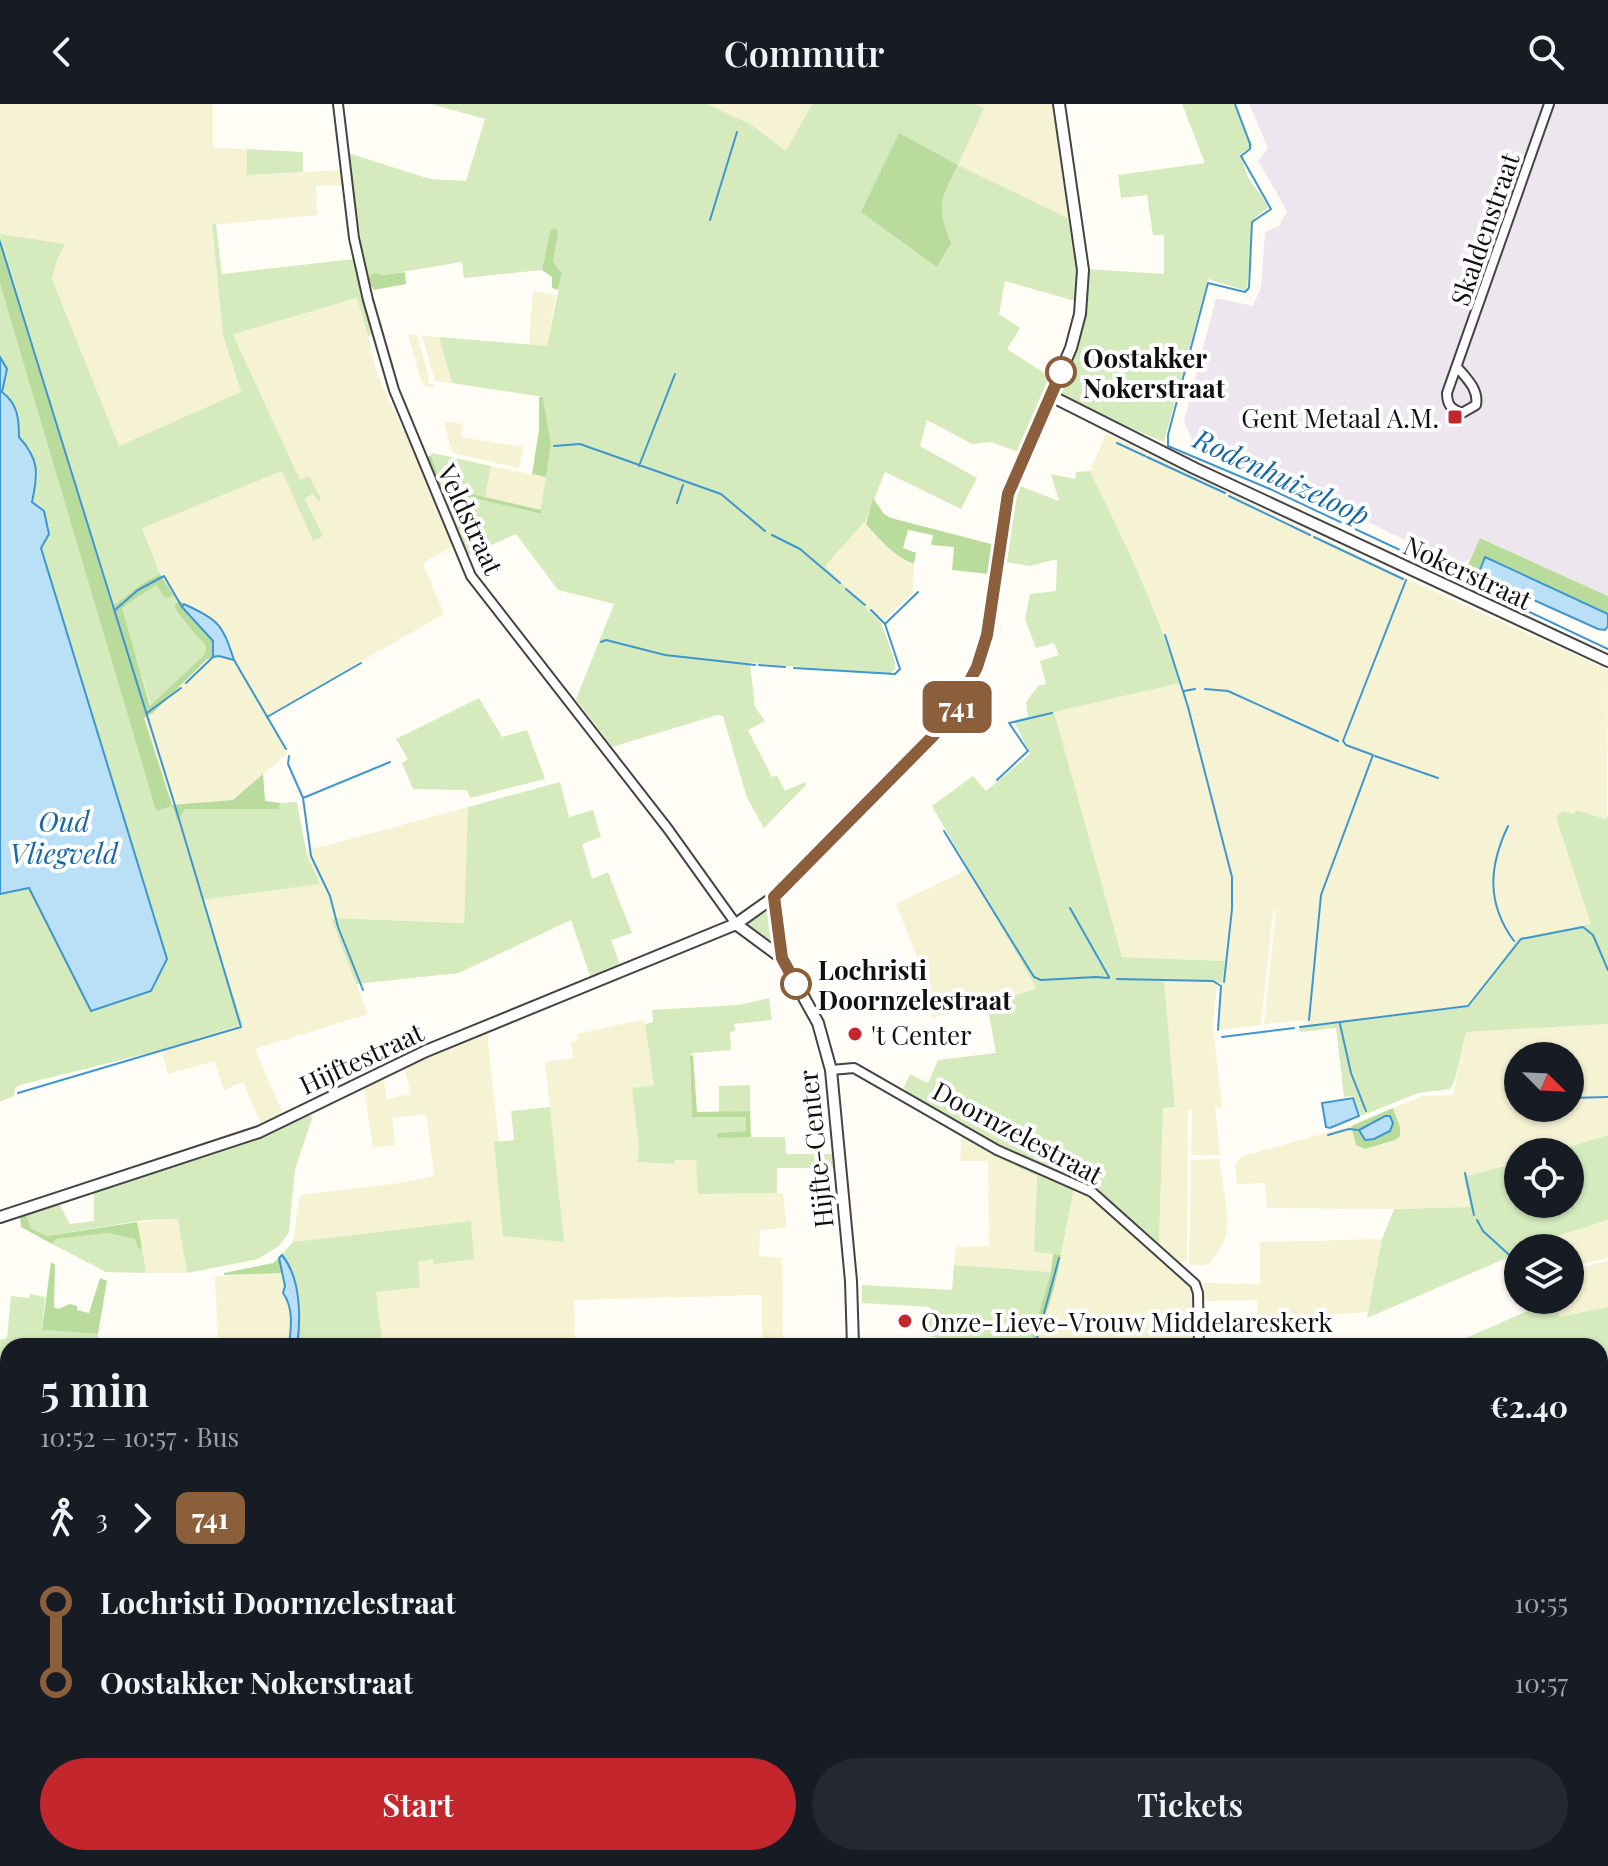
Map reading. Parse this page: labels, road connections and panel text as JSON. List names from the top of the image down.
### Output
{
  "streets": {
    "street": [
      "Skaldenstraat",
      "Veldstraat",
      "Nokerstraat",
      "Hijftestraat",
      "Doornzelestraat",
      "Hijfte-Center"
    ]
  },
  "crossings": [
    ["Veldstraat", "Hijftestraat"],
    ["Veldstraat", "Hijfte-Center"],
    ["Nokerstraat", "Hijftestraat"],
    ["Hijftestraat", "Hijfte-Center"],
    ["Doornzelestraat", "Hijfte-Center"]
  ],
  "water": ["Rodenhuizeloop", "Oud Vliegveld"],
  "places": {
    "other": [
      "Oostakker Nokerstraat",
      "Lochristi Doornzelestraat",
      "'t Center",
      "Onze-Lieve-Vrouw Middelareskerk"
    ],
    "transit": ["Gent Metaal A.M."]
  },
  "lines": ["bus line 741"],
  "north": "bottom right",
  "page": {
    "header": "Commutr",
    "on_map": "741",
    "heading": ["5 min", "10:52 – 10:57 · Bus", "€2.40"],
    "legs": ["3", "741"],
    "list": [
      {
        "name": "Lochristi Doornzelestraat",
        "value": "10:55"
      },
      {
        "name": "Oostakker Nokerstraat",
        "value": "10:57"
      }
    ],
    "buttons": ["Start", "Tickets"]
  }
}
